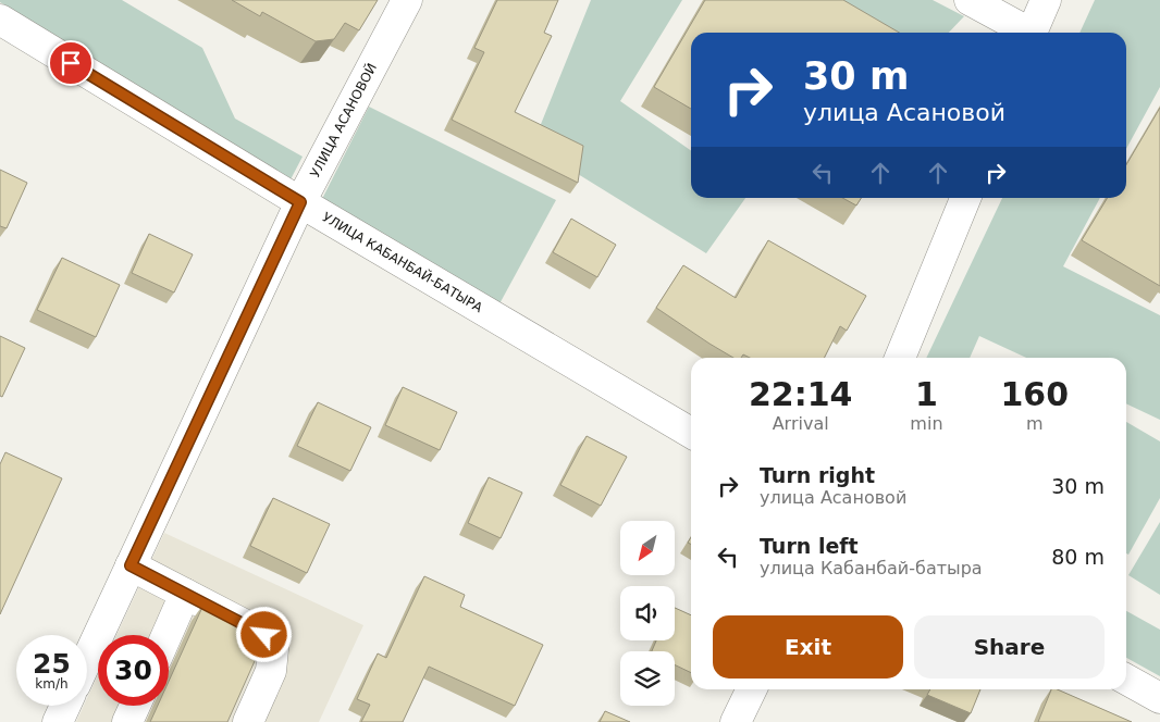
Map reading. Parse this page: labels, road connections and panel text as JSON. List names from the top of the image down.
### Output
{
  "streets": {
    "street": ["УЛИЦА АСАНОВОЙ", "УЛИЦА КАБАНБАЙ-БАТЫРА"]
  },
  "crossings": [
    ["УЛИЦА АСАНОВОЙ", "УЛИЦА КАБАНБАЙ-БАТЫРА"]
  ],
  "north": "bottom left",
  "page": {
    "turn": ["30 m", "улица Асановой"],
    "eta": [
      "22:14",
      "Arrival",
      "1",
      "min",
      "160",
      "m"
    ],
    "list": [
      {
        "name": "Turn right",
        "note": "улица Асановой",
        "value": "30 m"
      },
      {
        "name": "Turn left",
        "note": "улица Кабанбай-батыра",
        "value": "80 m"
      }
    ],
    "buttons": ["Exit", "Share"],
    "speed": "25 km/h",
    "limit": "30"
  }
}
